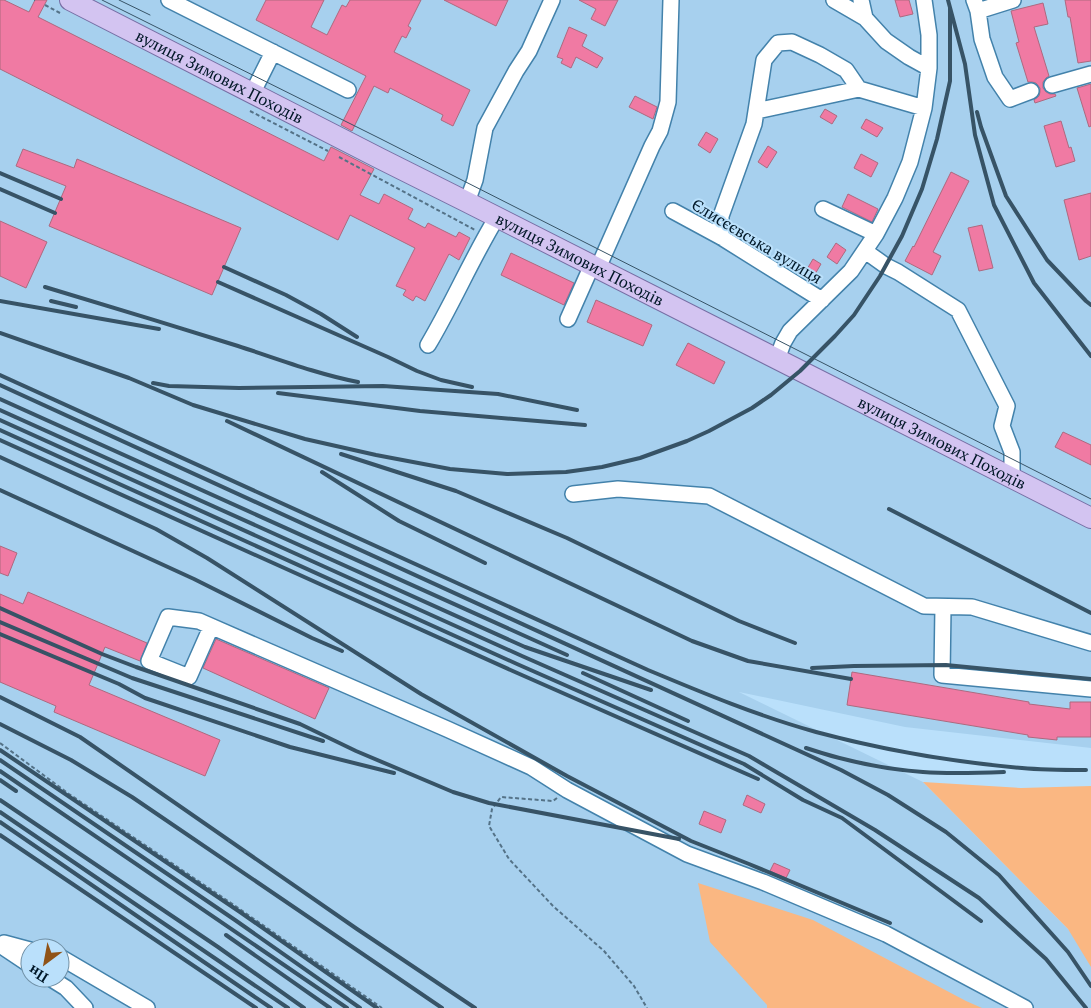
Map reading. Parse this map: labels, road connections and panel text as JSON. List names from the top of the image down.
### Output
{
  "streets": {
    "main road": ["вулиця Зимових Походів"],
    "street": ["Єлисєєвська вулиця"]
  },
  "north": "bottom left"
}
